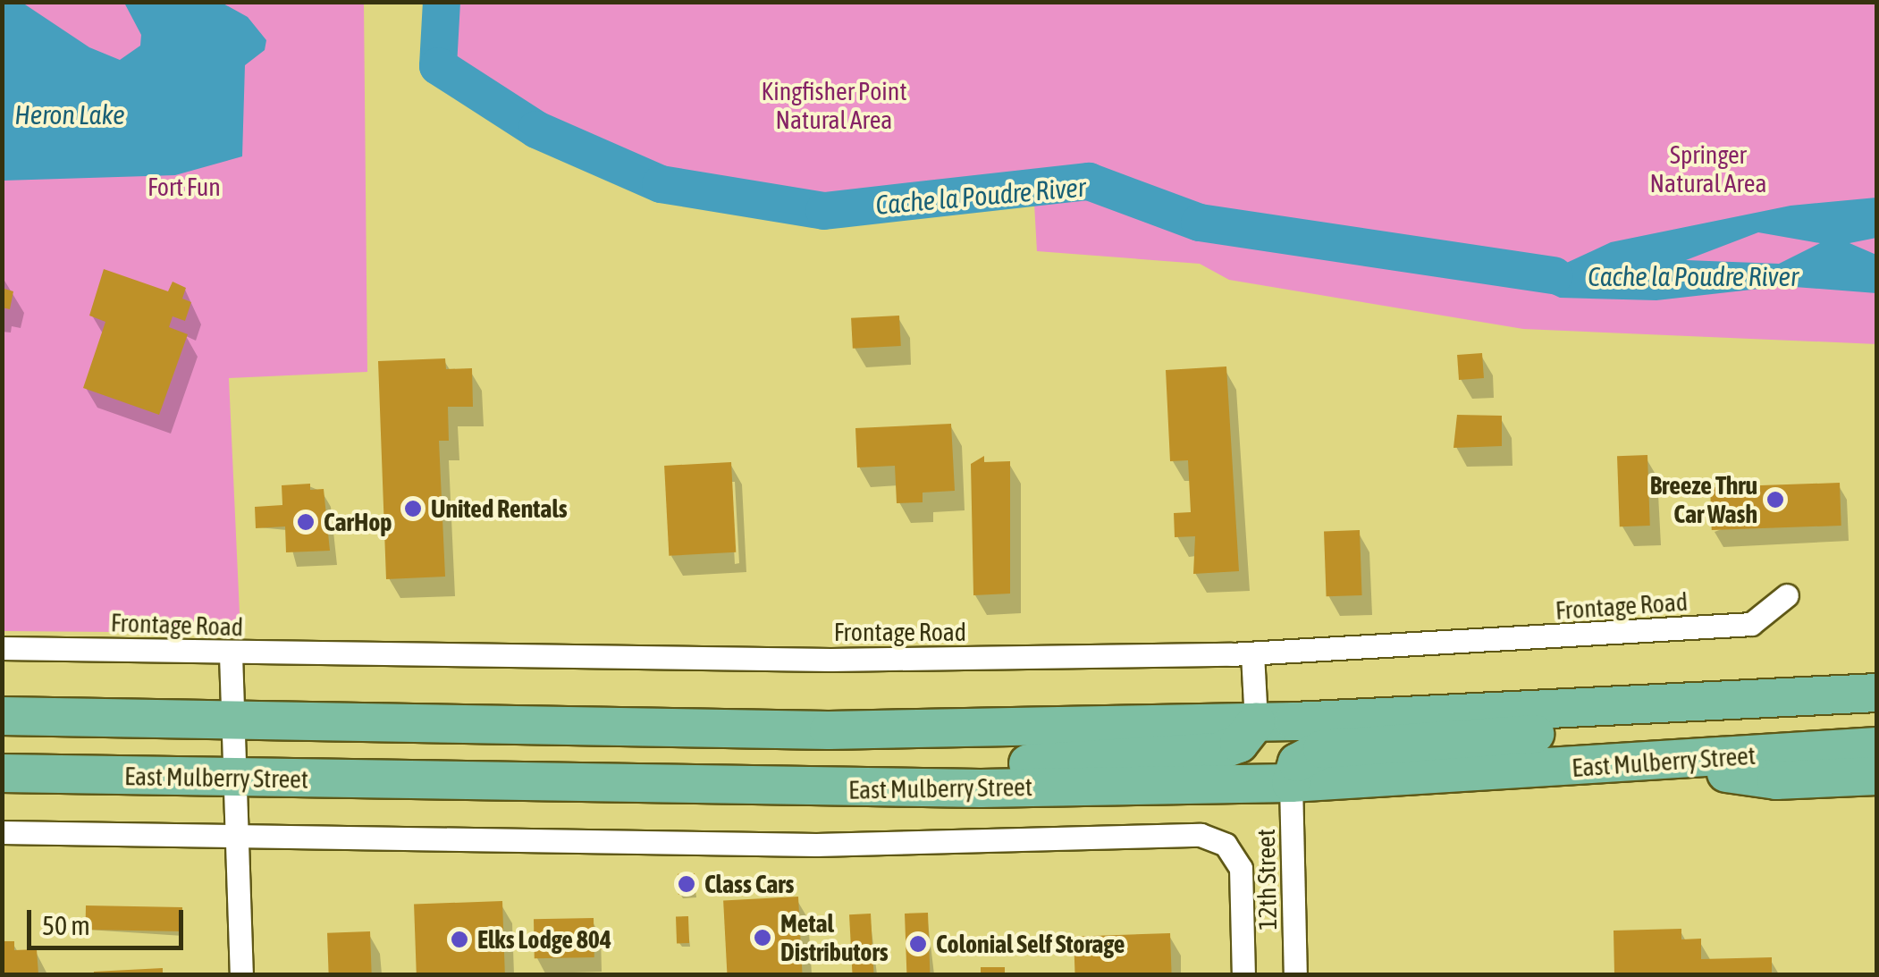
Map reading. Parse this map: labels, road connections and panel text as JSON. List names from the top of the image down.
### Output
{
  "streets": {
    "highway": ["East Mulberry Street"],
    "street": ["Frontage Road", "12th Street"]
  },
  "crossings": [
    ["East Mulberry Street", "12th Street"]
  ],
  "water": ["Heron Lake", "Cache la Poudre River"],
  "parks": ["Kingfisher Point Natural Area", "Springer Natural Area", "Fort Fun"],
  "places": [
    "Breeze Thru Car Wash",
    "United Rentals",
    "CarHop",
    "Class Cars",
    "Metal Distributors",
    "Elks Lodge 804",
    "Colonial Self Storage"
  ],
  "scale_bar": "50 m"
}
